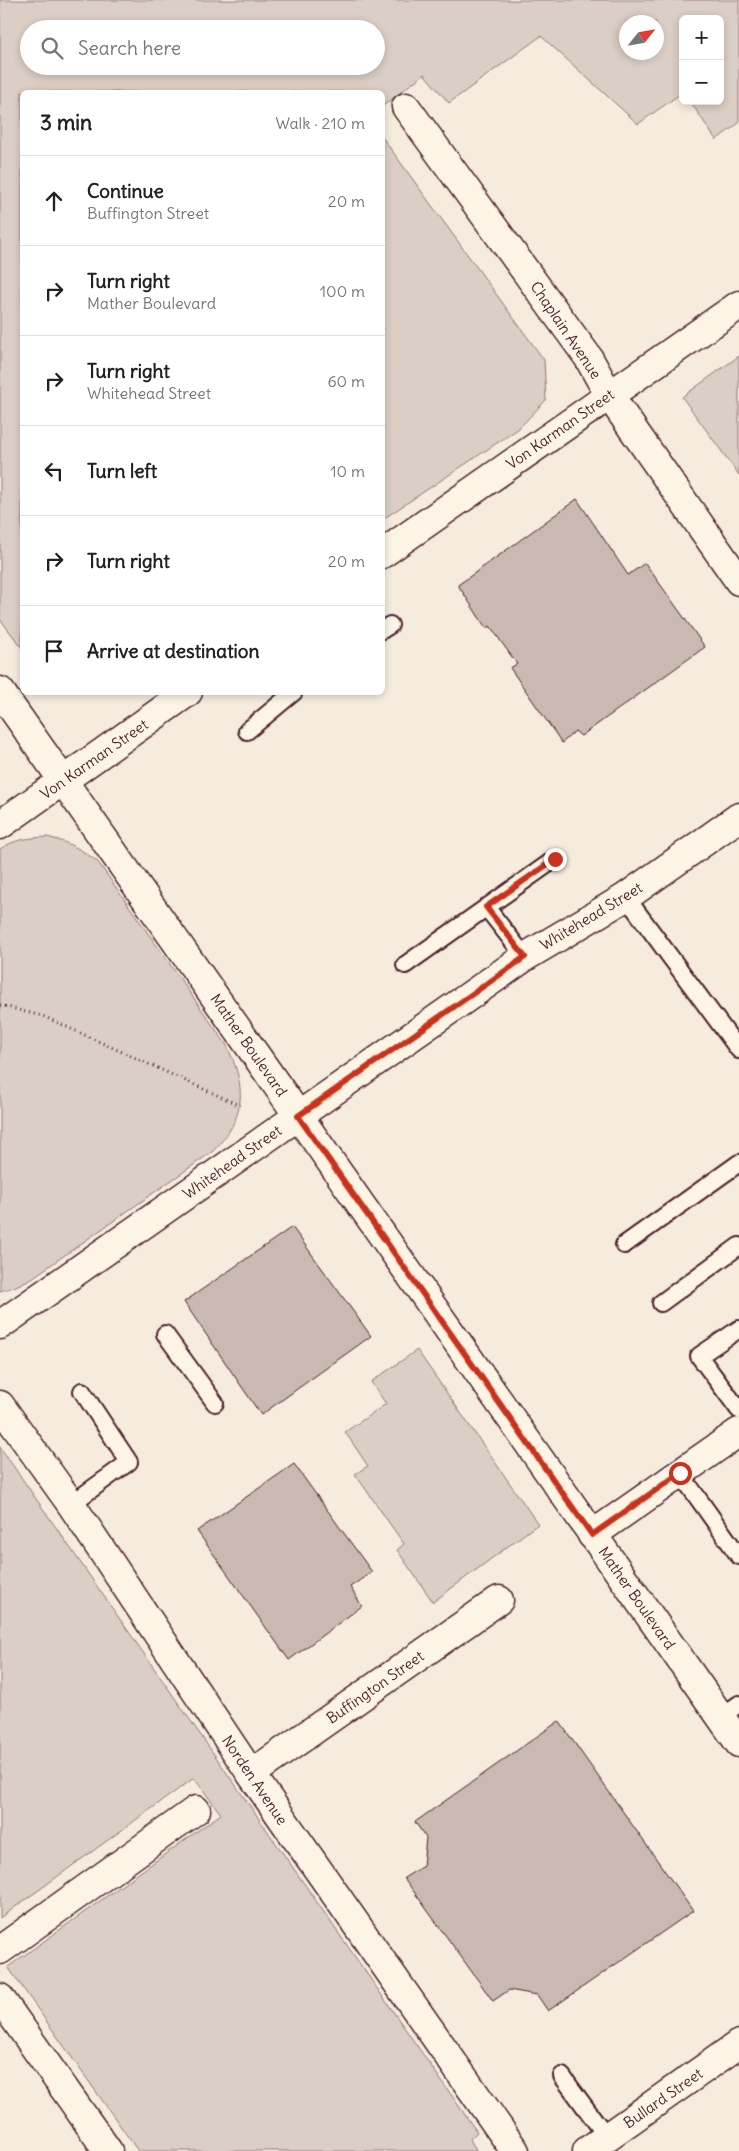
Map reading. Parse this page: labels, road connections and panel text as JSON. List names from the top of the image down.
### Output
{
  "streets": {
    "street": [
      "Chaplain Avenue",
      "Von Karman Street",
      "Whitehead Street",
      "Mather Boulevard",
      "Buffington Street",
      "Norden Avenue",
      "Bullard Street"
    ]
  },
  "crossings": [
    ["Chaplain Avenue", "Von Karman Street"],
    ["Von Karman Street", "Mather Boulevard"],
    ["Whitehead Street", "Mather Boulevard"],
    ["Buffington Street", "Norden Avenue"]
  ],
  "north": "top right",
  "page": {
    "map_buttons": ["+", "−"],
    "search": "Search here",
    "heading": ["3 min", "Walk · 210 m"],
    "list": [
      ["Continue", "Buffington Street", "20 m"],
      ["Turn right", "Mather Boulevard", "100 m"],
      ["Turn right", "Whitehead Street", "60 m"],
      ["Turn left", "10 m"],
      ["Turn right", "20 m"],
      "Arrive at destination"
    ]
  }
}
